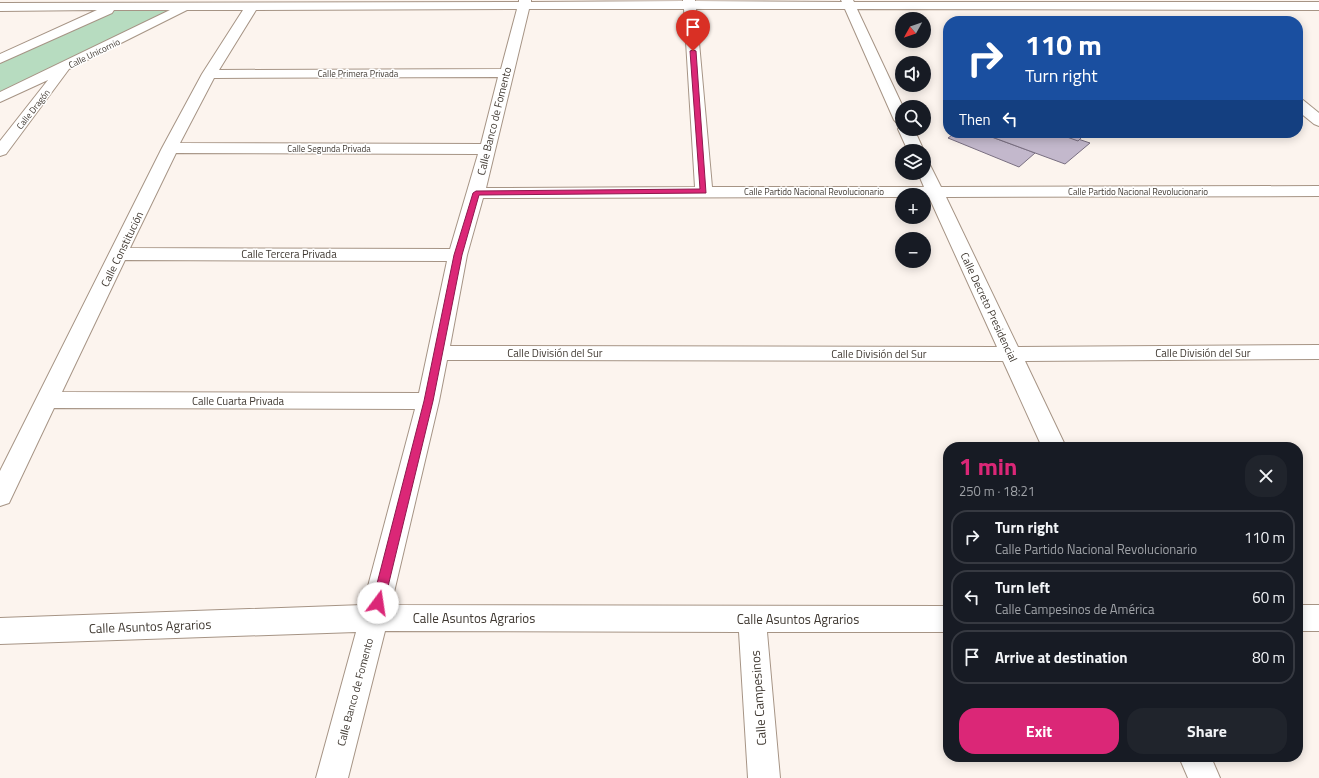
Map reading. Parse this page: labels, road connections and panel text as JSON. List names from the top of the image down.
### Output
{
  "streets": {
    "street": [
      "Calle Unicornio",
      "Calle Primera Privada",
      "Calle Dragón",
      "Calle Banco de Fomento",
      "Calle Segunda Privada",
      "Calle Partido Nacional Revolucionario",
      "Calle Constitución",
      "Calle Tercera Privada",
      "Calle Decreto Presidencial",
      "Calle División del Sur",
      "Calle Cuarta Privada",
      "Calle Asuntos Agrarios",
      "Calle Campesinos"
    ]
  },
  "crossings": [
    ["Calle Unicornio", "Calle Dragón"],
    ["Calle Primera Privada", "Calle Banco de Fomento"],
    ["Calle Primera Privada", "Calle Constitución"],
    ["Calle Banco de Fomento", "Calle Segunda Privada"],
    ["Calle Banco de Fomento", "Calle Partido Nacional Revolucionario"],
    ["Calle Banco de Fomento", "Calle Tercera Privada"],
    ["Calle Banco de Fomento", "Calle División del Sur"],
    ["Calle Banco de Fomento", "Calle Cuarta Privada"],
    ["Calle Banco de Fomento", "Calle Asuntos Agrarios"],
    ["Calle Segunda Privada", "Calle Constitución"],
    ["Calle Partido Nacional Revolucionario", "Calle Decreto Presidencial"],
    ["Calle Constitución", "Calle Tercera Privada"],
    ["Calle Constitución", "Calle Cuarta Privada"],
    ["Calle Decreto Presidencial", "Calle División del Sur"],
    ["Calle Asuntos Agrarios", "Calle Campesinos"]
  ],
  "north": "bottom left",
  "page": {
    "map_buttons": ["+", "−"],
    "turn": ["110 m", "Turn right"],
    "then": "Then",
    "heading": ["1 min", "250 m · 18:21"],
    "list": [
      {
        "name": "Turn right",
        "note": "Calle Partido Nacional Revolucionario",
        "value": "110 m"
      },
      {
        "name": "Turn left",
        "note": "Calle Campesinos de América",
        "value": "60 m"
      },
      {
        "name": "Arrive at destination",
        "value": "80 m"
      }
    ],
    "buttons": ["Exit", "Share"]
  }
}
